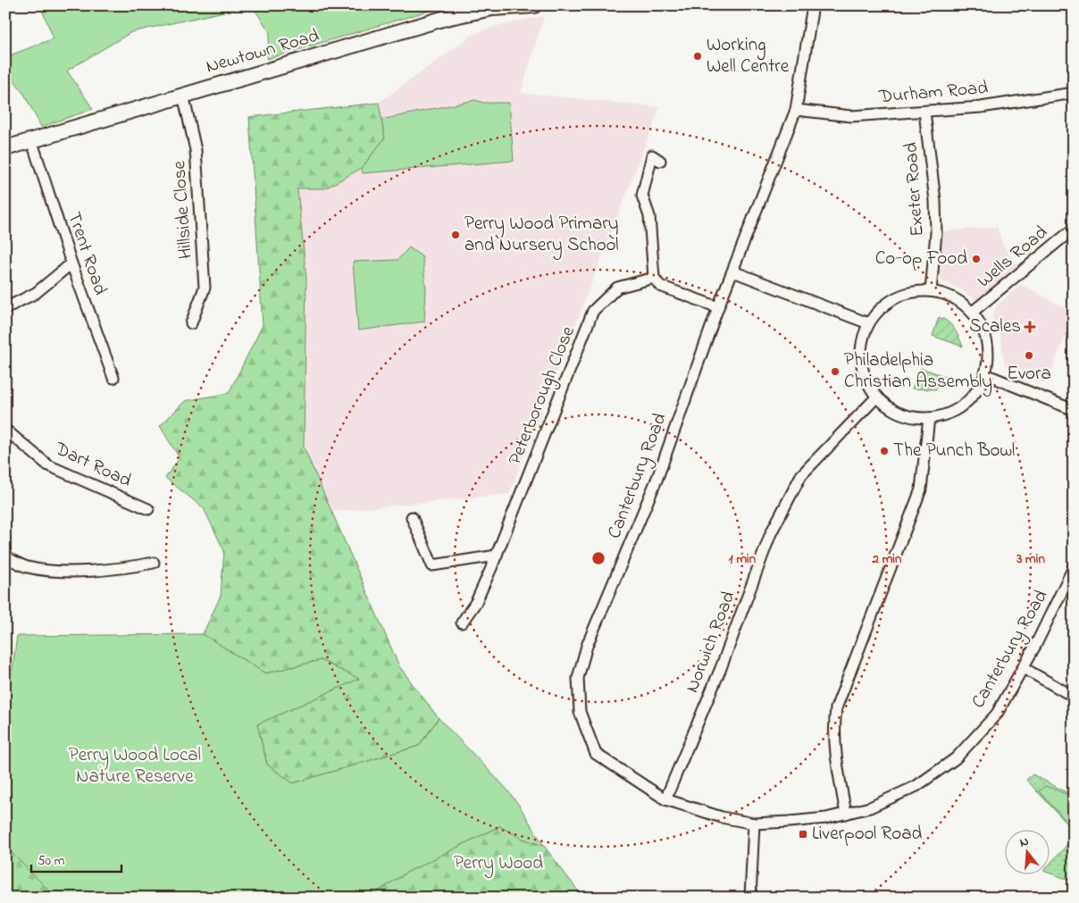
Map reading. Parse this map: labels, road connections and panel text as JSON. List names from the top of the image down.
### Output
{
  "streets": {
    "main road": ["Newtown Road"],
    "street": [
      "Durham Road",
      "Exeter Road",
      "Hillside Close",
      "Trent Road",
      "Wells Road",
      "Peterborough Close",
      "Dart Road",
      "Canterbury Road",
      "Norwich Road"
    ]
  },
  "crossings": [
    ["Newtown Road", "Hillside Close"],
    ["Newtown Road", "Trent Road"],
    ["Durham Road", "Exeter Road"],
    ["Durham Road", "Canterbury Road"],
    ["Exeter Road", "Wells Road"],
    ["Exeter Road", "Norwich Road"],
    ["Wells Road", "Norwich Road"],
    ["Canterbury Road", "Norwich Road"]
  ],
  "parks": ["Perry Wood Local Nature Reserve", "Perry Wood"],
  "places": {
    "other": [
      "Working Well Centre",
      "Perry Wood Primary and Nursery School",
      "Co-op Food",
      "Evora",
      "Philadelphia Christian Assembly",
      "The Punch Bowl"
    ],
    "health": ["Scales"],
    "transit": ["Liverpool Road"]
  },
  "scale_bar": "50 m",
  "north": "top",
  "rings": ["1 min", "2 min", "3 min"]
}
